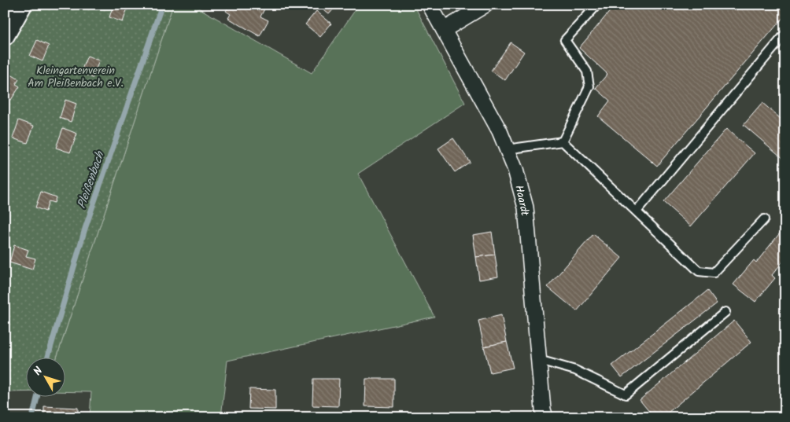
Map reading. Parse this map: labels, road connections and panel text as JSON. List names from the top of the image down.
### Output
{
  "streets": {
    "street": ["Haardt"]
  },
  "water": ["Pleißenbach"],
  "parks": ["Kleingartenverein Am Pleißenbach e.V."],
  "north": "top left"
}
